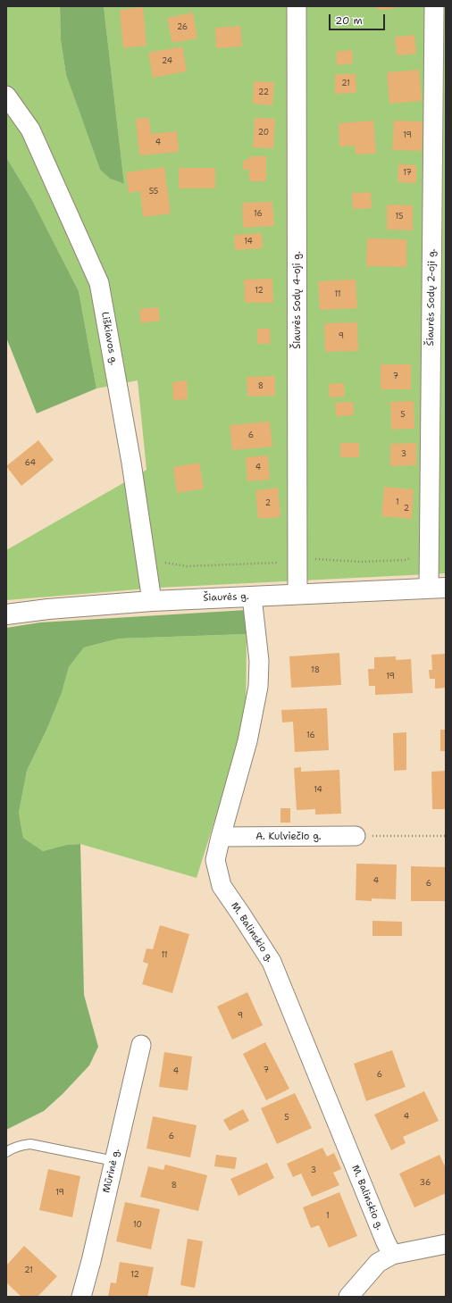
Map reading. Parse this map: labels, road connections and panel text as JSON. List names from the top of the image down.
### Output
{
  "streets": {
    "main road": ["Šiaurės g."],
    "street": [
      "Šiaurės Sodų 2-oji g.",
      "Šiaurės Sodų 4-oji g.",
      "Liškiavos g.",
      "A. Kulviečio g.",
      "M. Balinskio g.",
      "Mūrinė g."
    ]
  },
  "crossings": [
    ["Šiaurės Sodų 2-oji g.", "Šiaurės g."],
    ["Šiaurės Sodų 4-oji g.", "Šiaurės g."],
    ["Liškiavos g.", "Šiaurės g."],
    ["Šiaurės g.", "M. Balinskio g."],
    ["A. Kulviečio g.", "M. Balinskio g."]
  ],
  "house_numbers": [
    "26",
    "24",
    "21",
    "22",
    "20",
    "19",
    "4",
    "17",
    "55",
    "16",
    "15",
    "14",
    "12",
    "11",
    "9",
    "7",
    "8",
    "5",
    "6",
    "3",
    "64",
    "4",
    "1",
    "2",
    "2",
    "18",
    "19",
    "16",
    "14",
    "4",
    "6",
    "11",
    "9",
    "7",
    "4",
    "6",
    "4",
    "5",
    "6",
    "3",
    "36",
    "8",
    "19",
    "1",
    "10",
    "21",
    "12"
  ],
  "scale_bar": "20 m"
}
